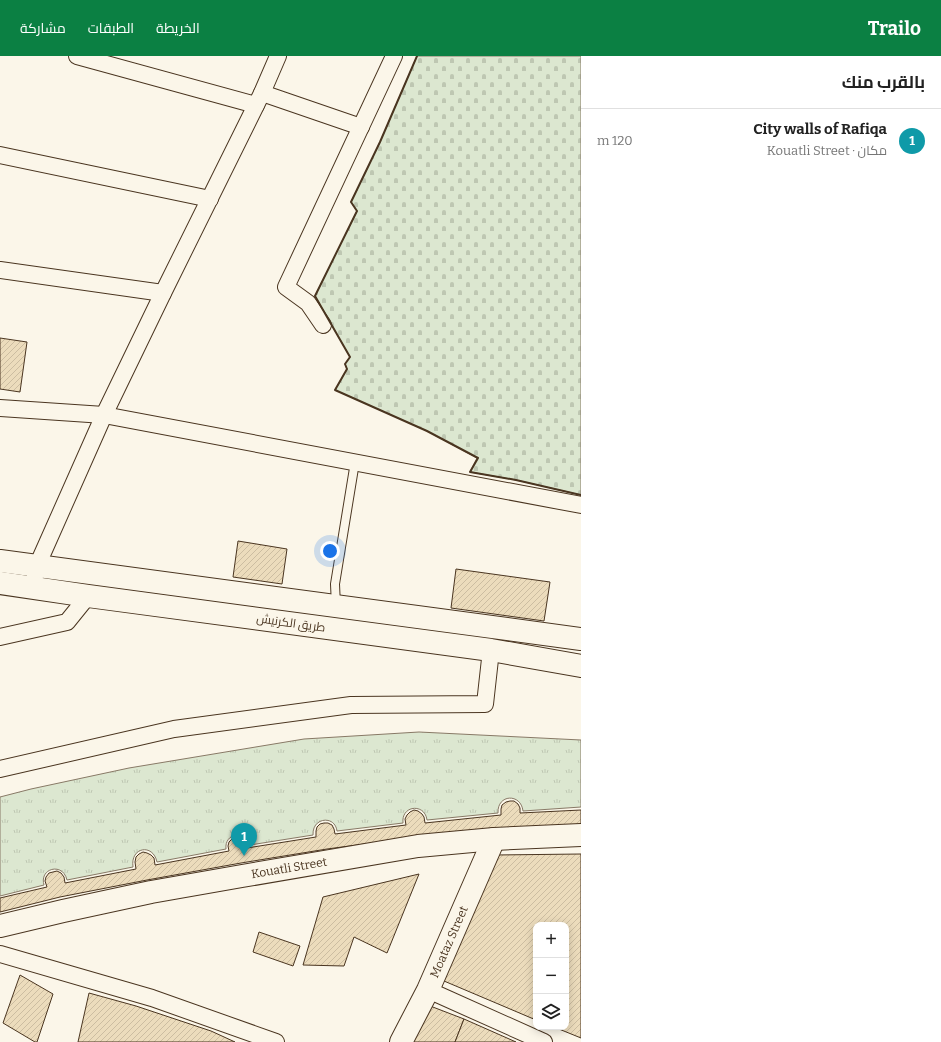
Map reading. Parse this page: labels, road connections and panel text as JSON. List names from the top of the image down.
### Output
{
  "streets": {
    "main road": ["طريق الكرنيش", "Kouatli Street", "Moataz Street"]
  },
  "crossings": [
    ["Kouatli Street", "Moataz Street"]
  ],
  "page": {
    "header": "Trailo",
    "nav": ["الخريطة", "الطبقات", "مشاركة"],
    "heading": "بالقرب منك",
    "list": [
      {
        "mark": "1",
        "name": "City walls of Rafiqa",
        "note": "مكان · Kouatli Street",
        "value": "120 m"
      }
    ],
    "pins": "1",
    "map_buttons": ["+", "−"]
  }
}
